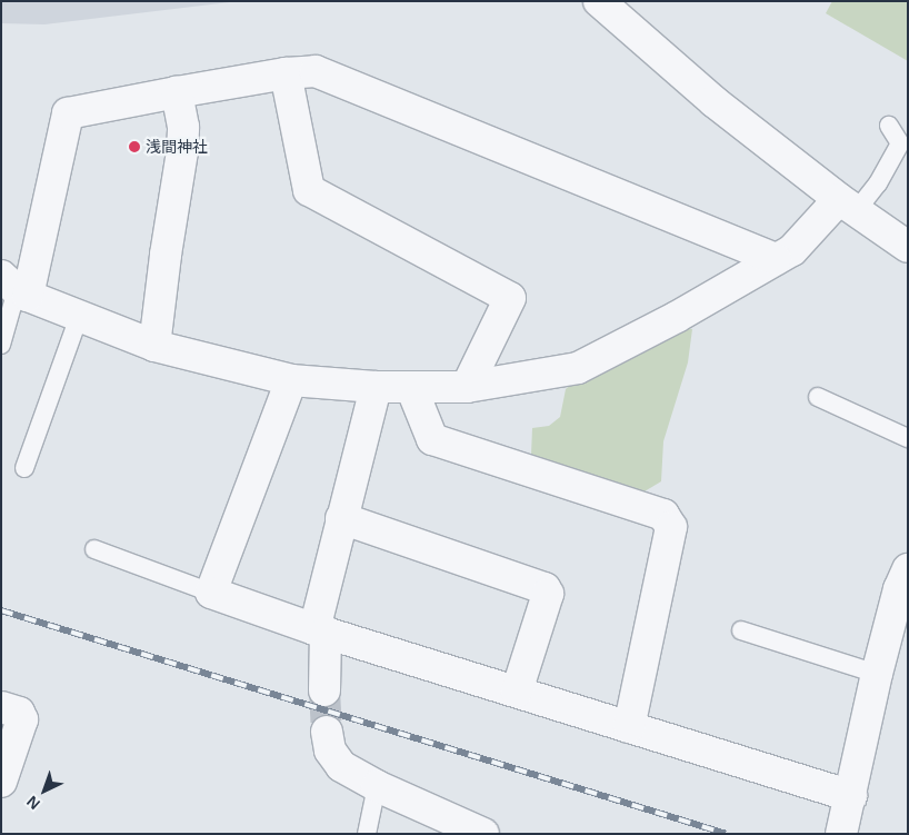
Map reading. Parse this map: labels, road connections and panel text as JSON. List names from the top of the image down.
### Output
{
  "places": ["浅間神社"],
  "north": "bottom left"
}
